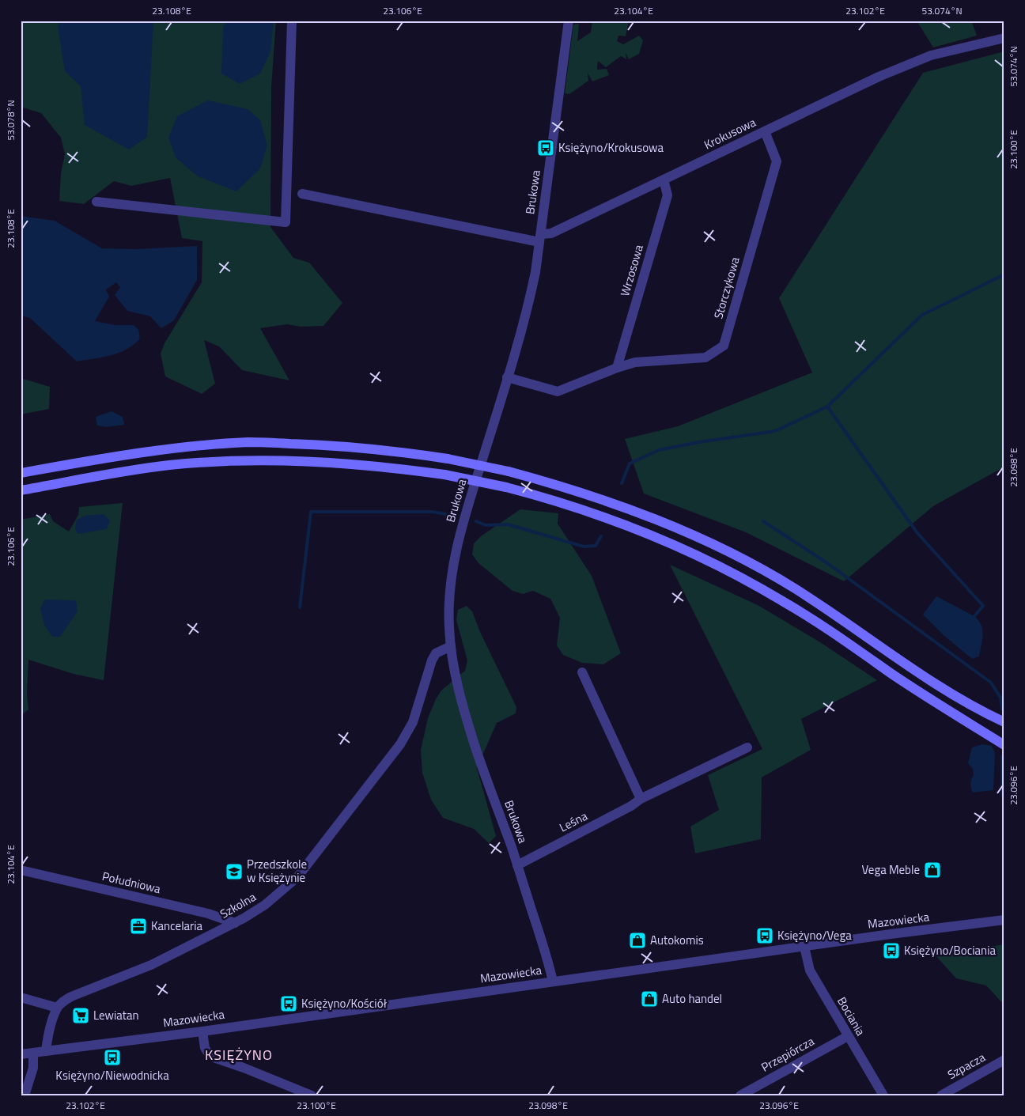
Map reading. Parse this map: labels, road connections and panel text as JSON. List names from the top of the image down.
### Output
{
  "streets": {
    "street": [
      "Krokusowa",
      "Brukowa",
      "Wrzosowa",
      "Storczykowa",
      "Leśna",
      "Południowa",
      "Szkolna",
      "Mazowiecka",
      "Bociania",
      "Przepiórcza",
      "Szpacza"
    ]
  },
  "crossings": [
    ["Krokusowa", "Brukowa"],
    ["Krokusowa", "Wrzosowa"],
    ["Krokusowa", "Storczykowa"],
    ["Brukowa", "Storczykowa"],
    ["Brukowa", "Leśna"],
    ["Brukowa", "Szkolna"],
    ["Brukowa", "Mazowiecka"],
    ["Wrzosowa", "Storczykowa"],
    ["Południowa", "Szkolna"],
    ["Mazowiecka", "Bociania"],
    ["Bociania", "Przepiórcza"]
  ],
  "districts": ["KSIĘŻYNO"],
  "places": {
    "bus stop": [
      "Księżyno/Krokusowa",
      "Księżyno/Vega",
      "Księżyno/Bociania",
      "Księżyno/Kościół",
      "Księżyno/Niewodnicka"
    ],
    "shop": ["Vega Meble", "Autokomis", "Auto handel"],
    "school or university": ["Przedszkole w Księżynie"],
    "office": ["Kancelaria"],
    "supermarket": ["Lewiatan"]
  },
  "coordinates": [
    "23.108°E",
    "23.106°E",
    "23.104°E",
    "23.102°E",
    "53.074°N",
    "53.078°N",
    "23.100°E",
    "23.098°E",
    "23.096°E"
  ]
}
